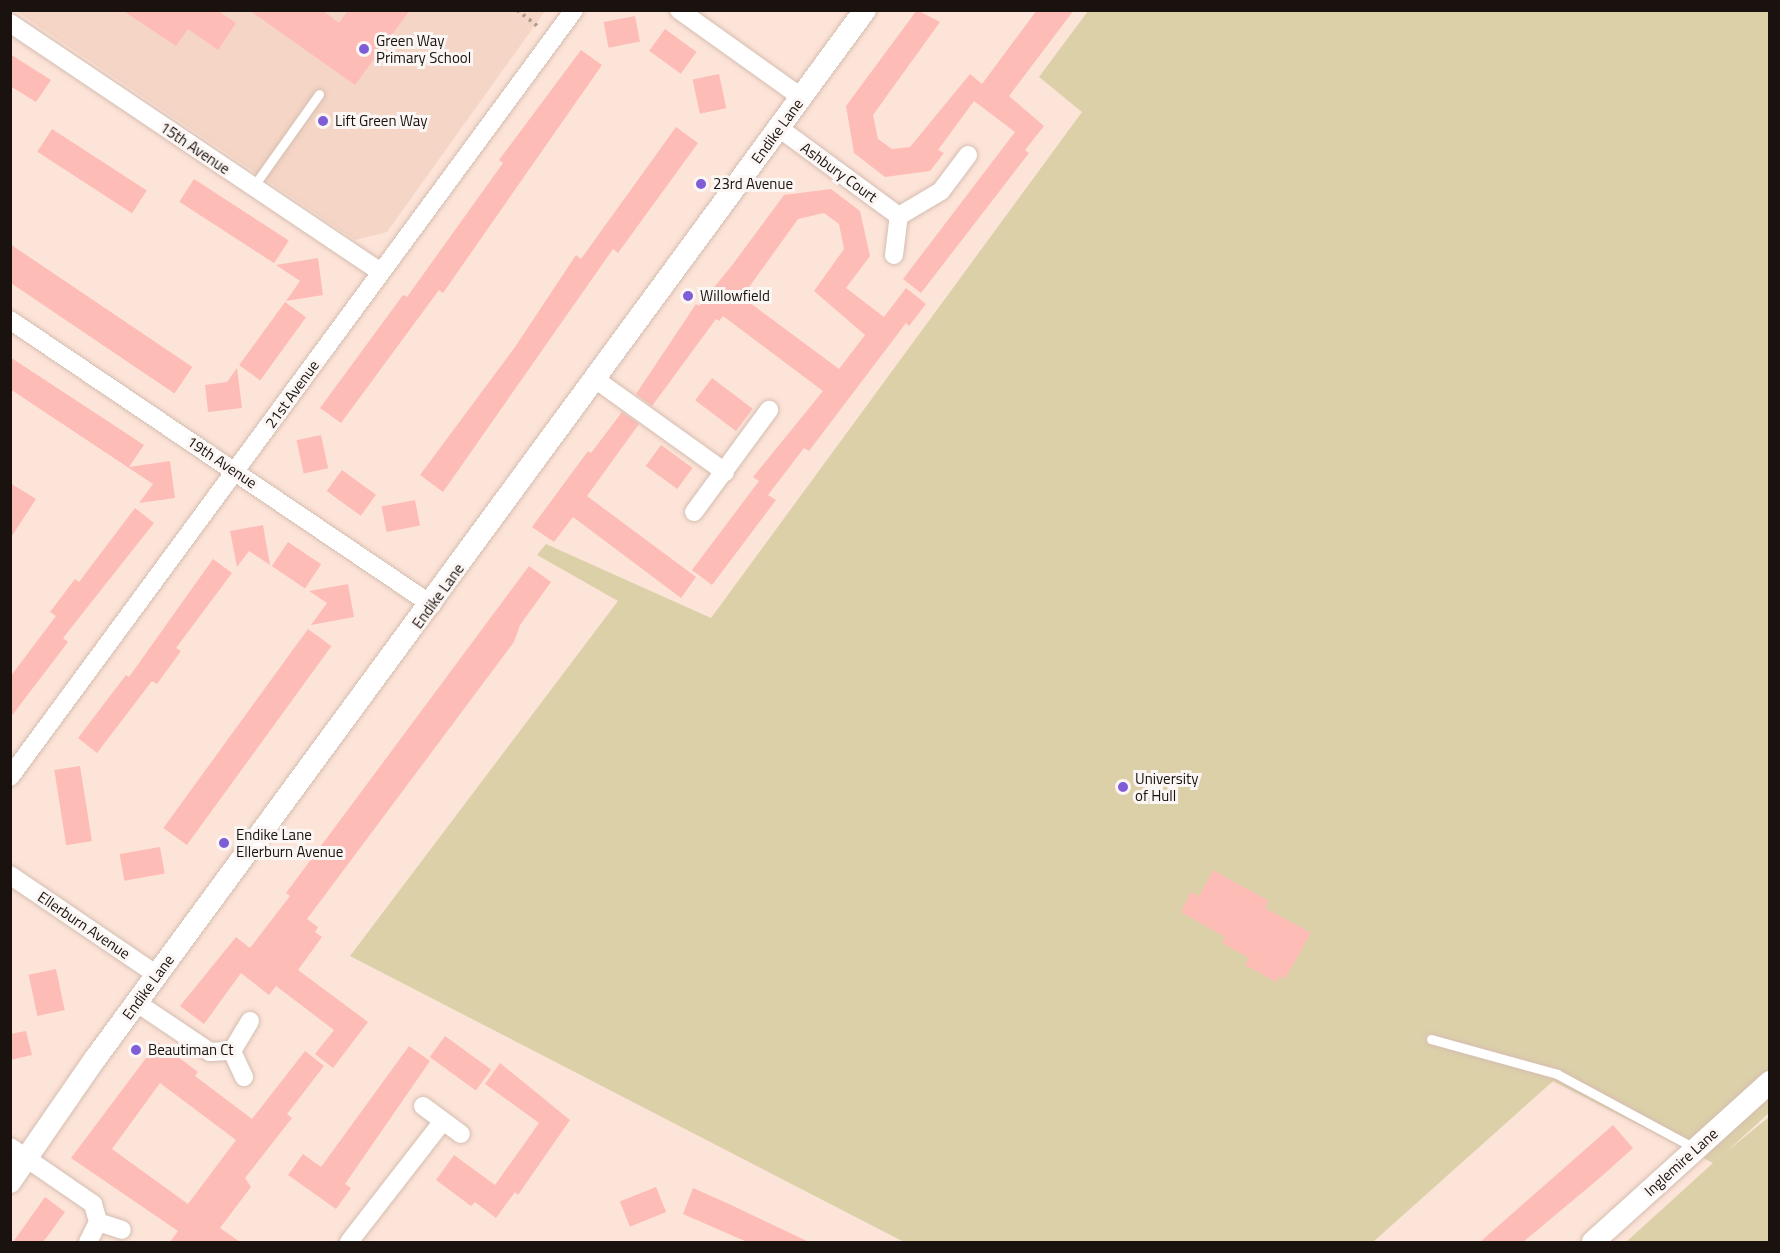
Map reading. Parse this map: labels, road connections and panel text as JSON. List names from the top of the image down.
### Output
{
  "streets": {
    "street": [
      "Endike Lane",
      "15th Avenue",
      "Ashbury Court",
      "21st Avenue",
      "19th Avenue",
      "Ellerburn Avenue",
      "Inglemire Lane"
    ]
  },
  "crossings": [
    ["Endike Lane", "Ashbury Court"],
    ["Endike Lane", "19th Avenue"],
    ["Endike Lane", "Ellerburn Avenue"],
    ["15th Avenue", "21st Avenue"],
    ["21st Avenue", "19th Avenue"]
  ],
  "places": [
    "Green Way Primary School",
    "Lift Green Way",
    "23rd Avenue",
    "Willowfield",
    "University of Hull",
    "Endike Lane Ellerburn Avenue",
    "Beautiman Ct"
  ]
}
